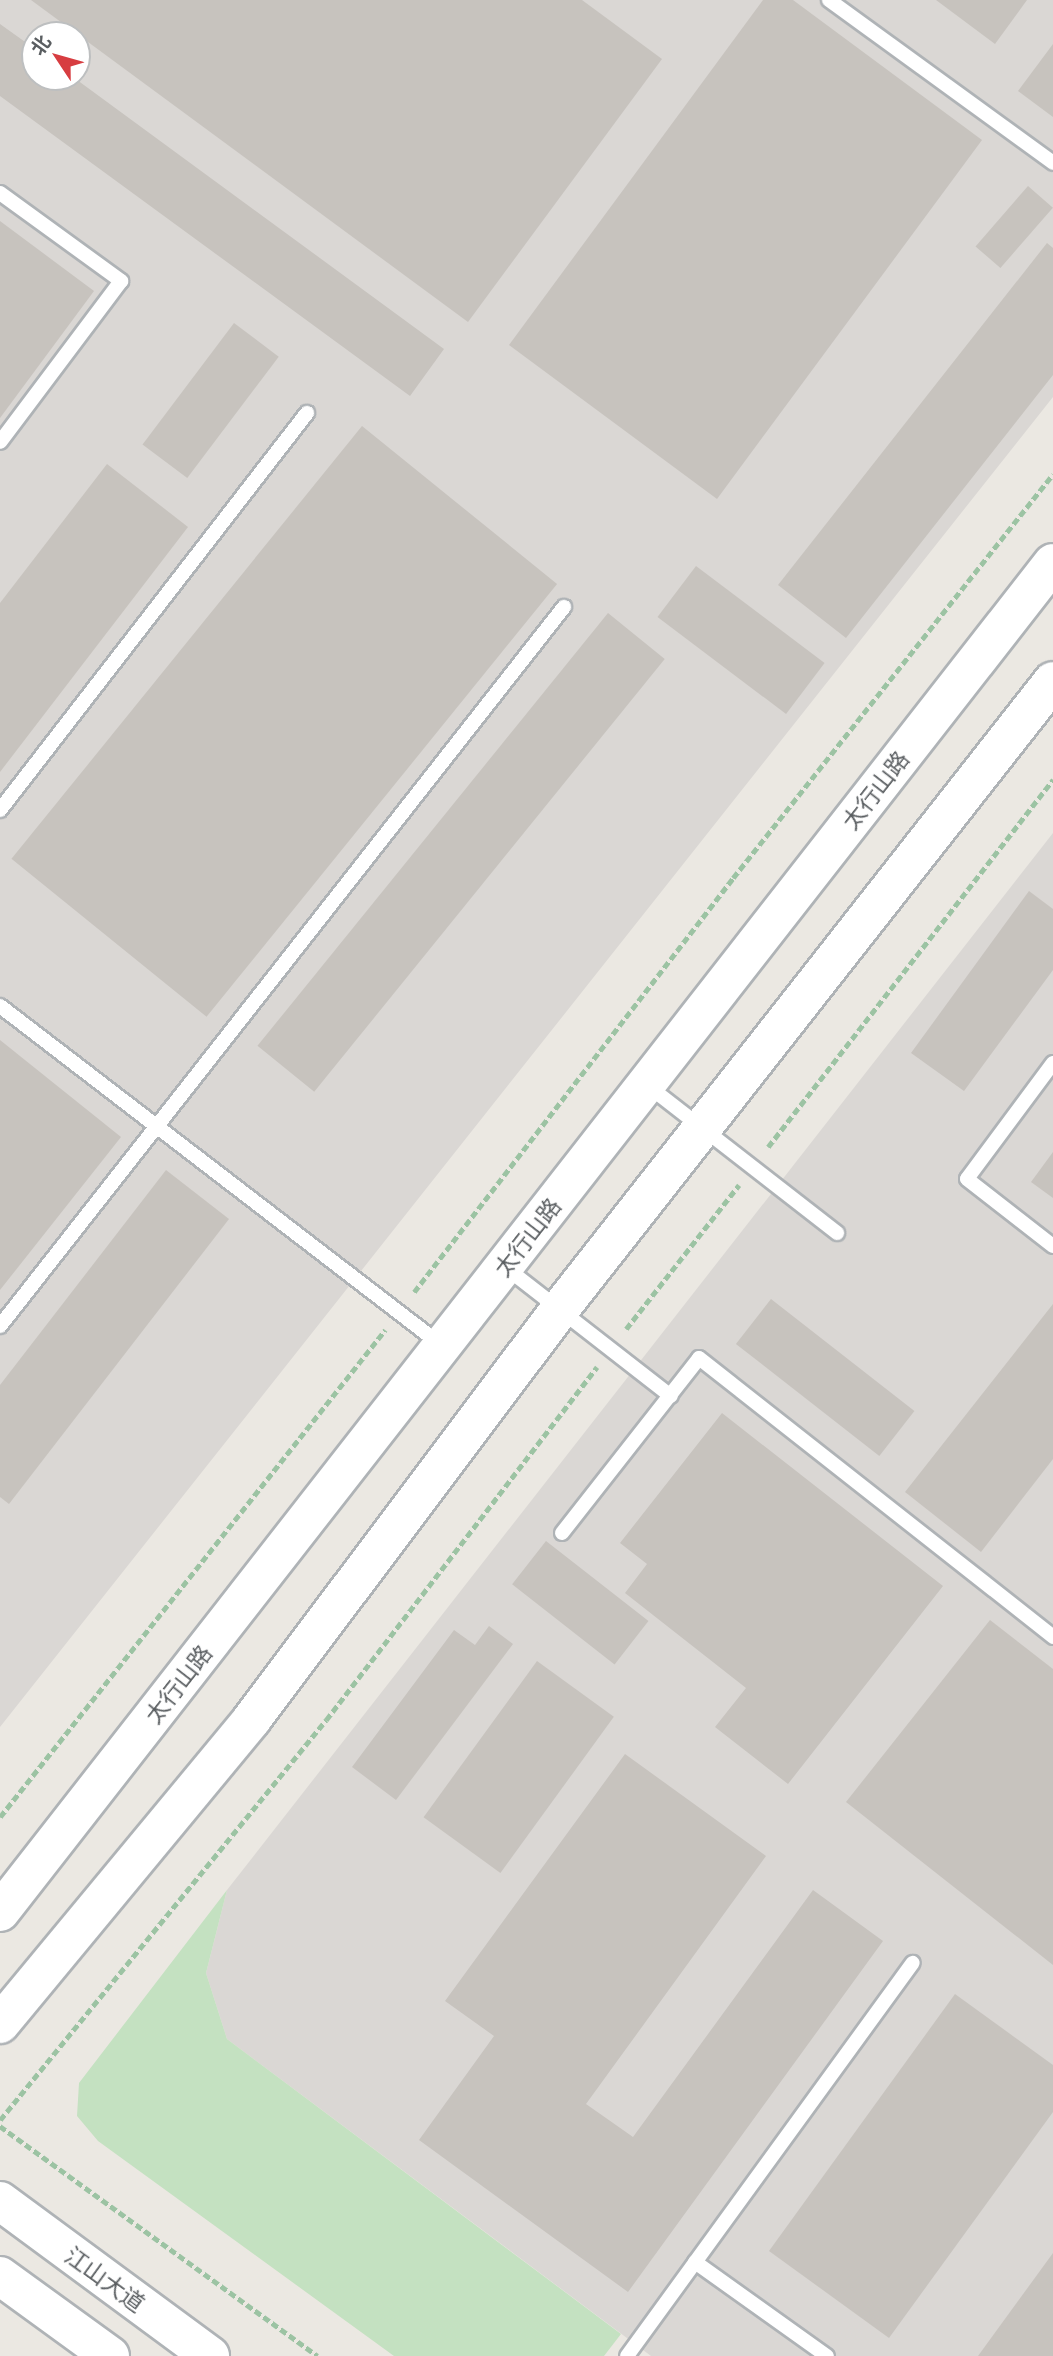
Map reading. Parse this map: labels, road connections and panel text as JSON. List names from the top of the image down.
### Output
{
  "streets": {
    "street": ["太行山路", "江山大道"]
  },
  "north": "top left"
}
